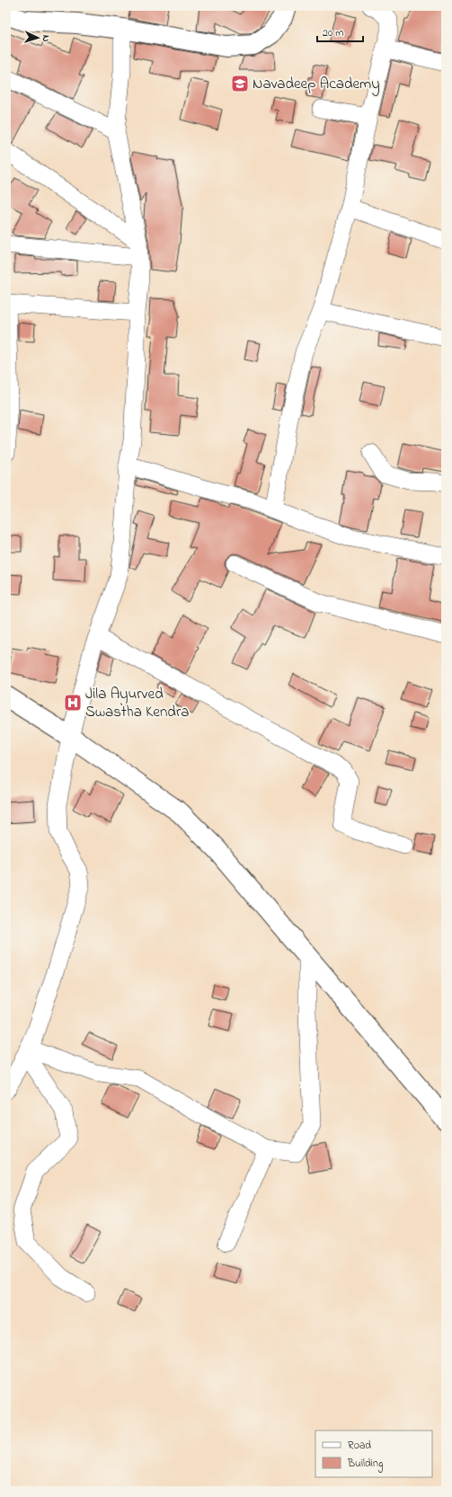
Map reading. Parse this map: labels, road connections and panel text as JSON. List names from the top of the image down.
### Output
{
  "places": {
    "school or university": ["Navadeep Academy"],
    "hospital": ["Jila Ayurved Swastha Kendra"]
  },
  "legend": ["Road", "Building"],
  "scale_bar": "20 m",
  "north": "right"
}
